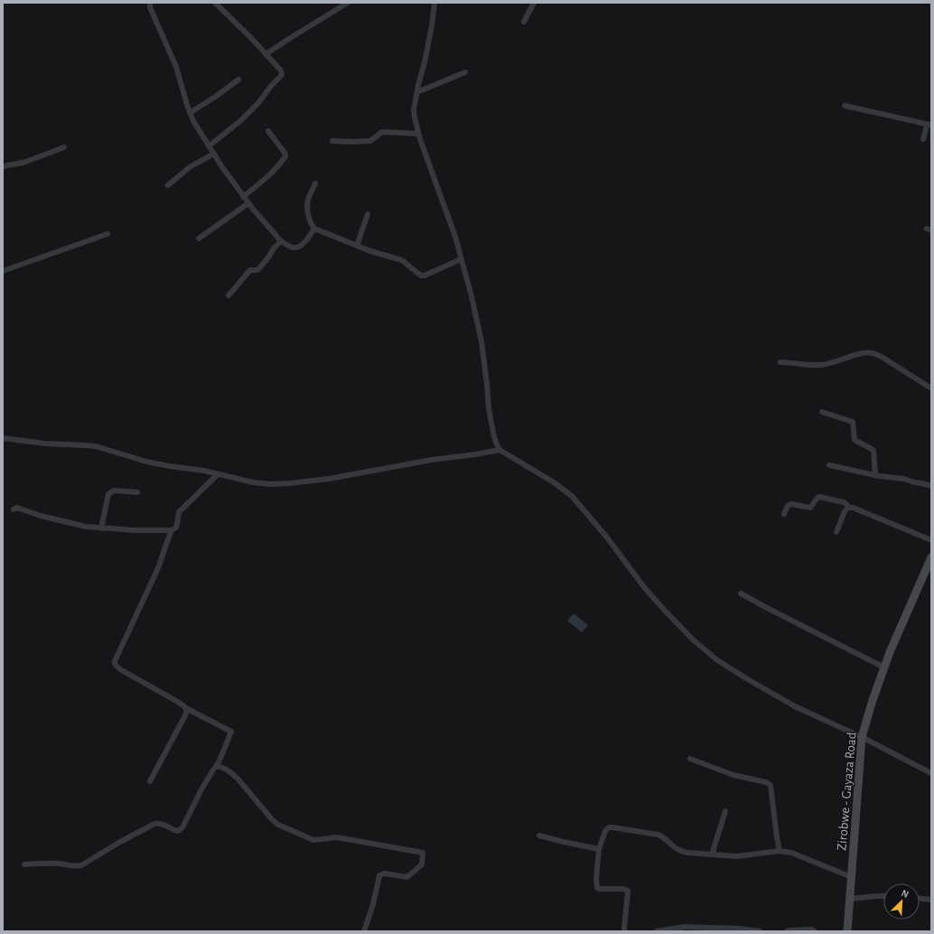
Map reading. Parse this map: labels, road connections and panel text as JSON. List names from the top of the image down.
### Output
{
  "streets": {
    "street": ["Zirobwe - Gayaza Road"]
  },
  "north": "top right"
}
